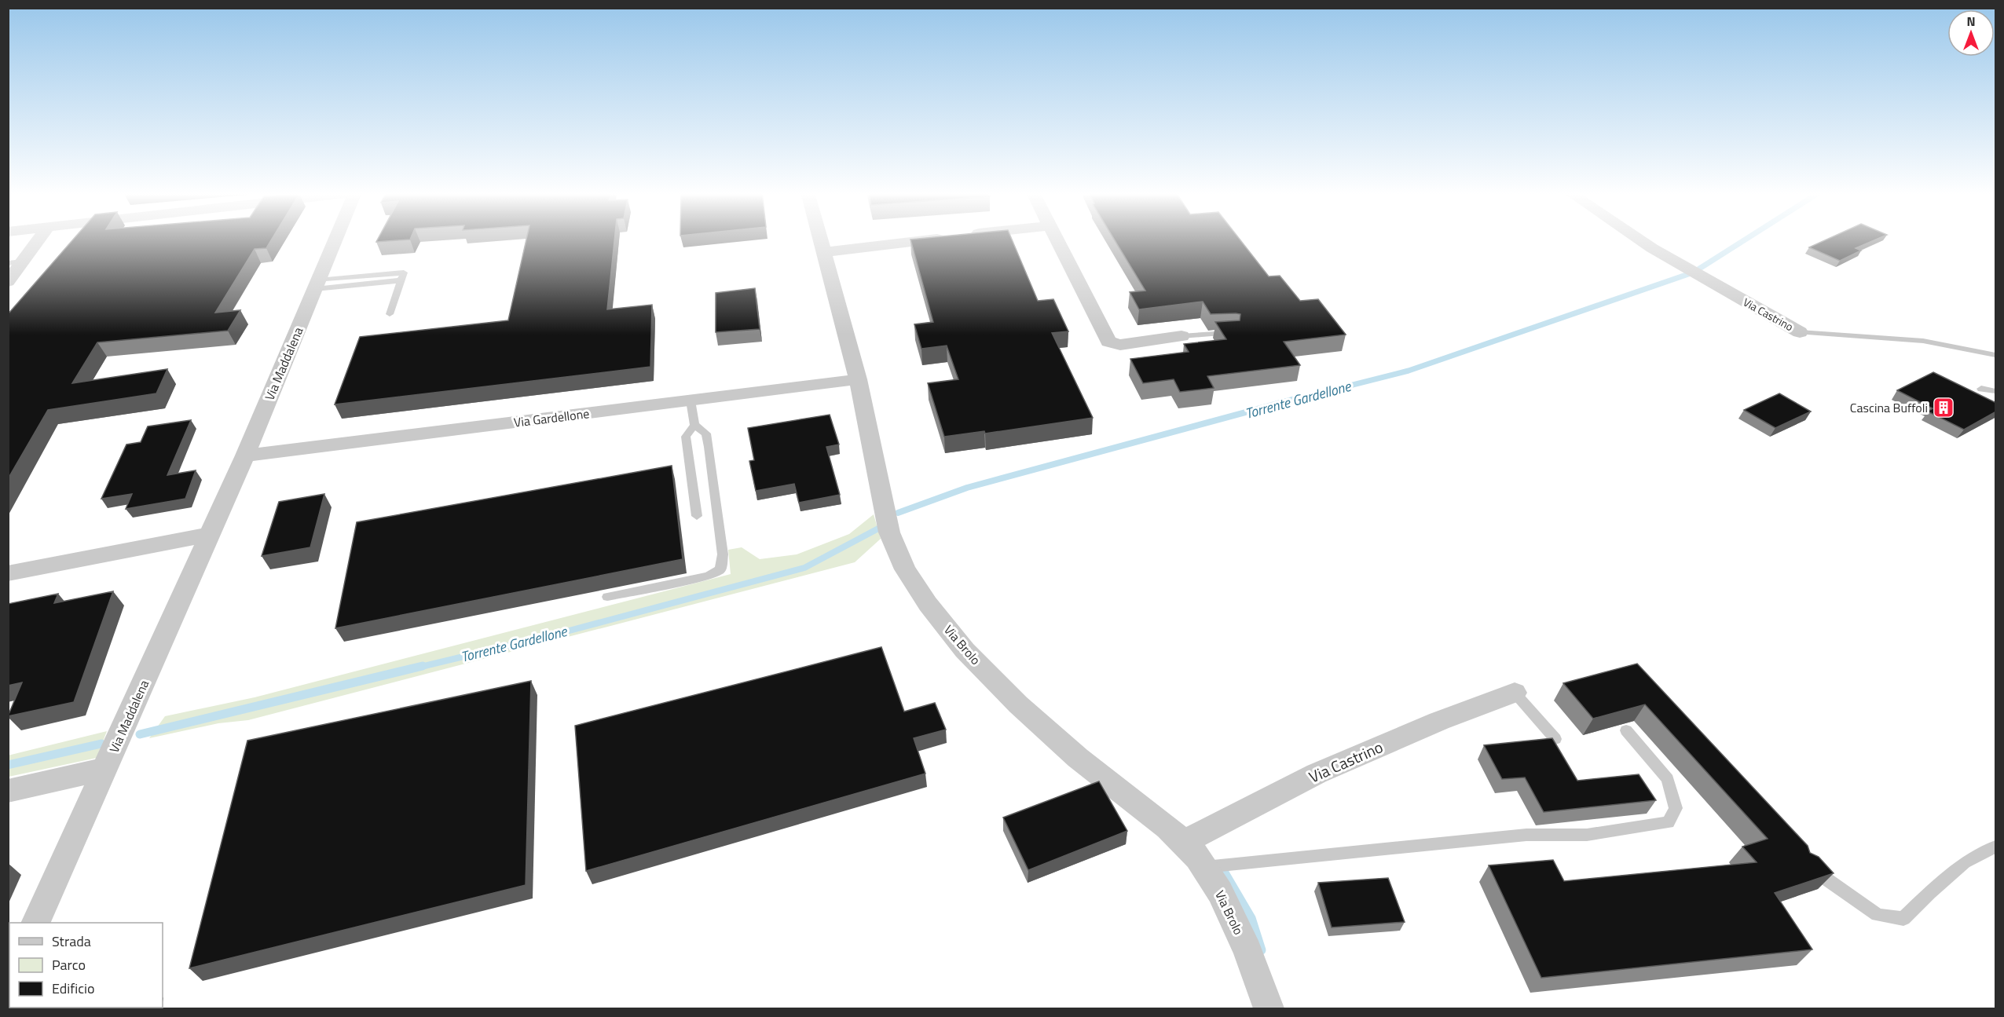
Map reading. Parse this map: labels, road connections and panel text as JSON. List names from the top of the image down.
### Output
{
  "streets": {
    "street": [
      "Via Castrino",
      "Via Maddalena",
      "Via Gardellone",
      "Via Brolo"
    ]
  },
  "crossings": [
    ["Via Castrino", "Via Brolo"],
    ["Via Maddalena", "Via Gardellone"],
    ["Via Gardellone", "Via Brolo"]
  ],
  "water": ["Torrente Gardellone"],
  "places": {
    "building": ["Cascina Buffoli"]
  },
  "legend": ["Strada", "Parco", "Edificio"],
  "north": "top"
}
